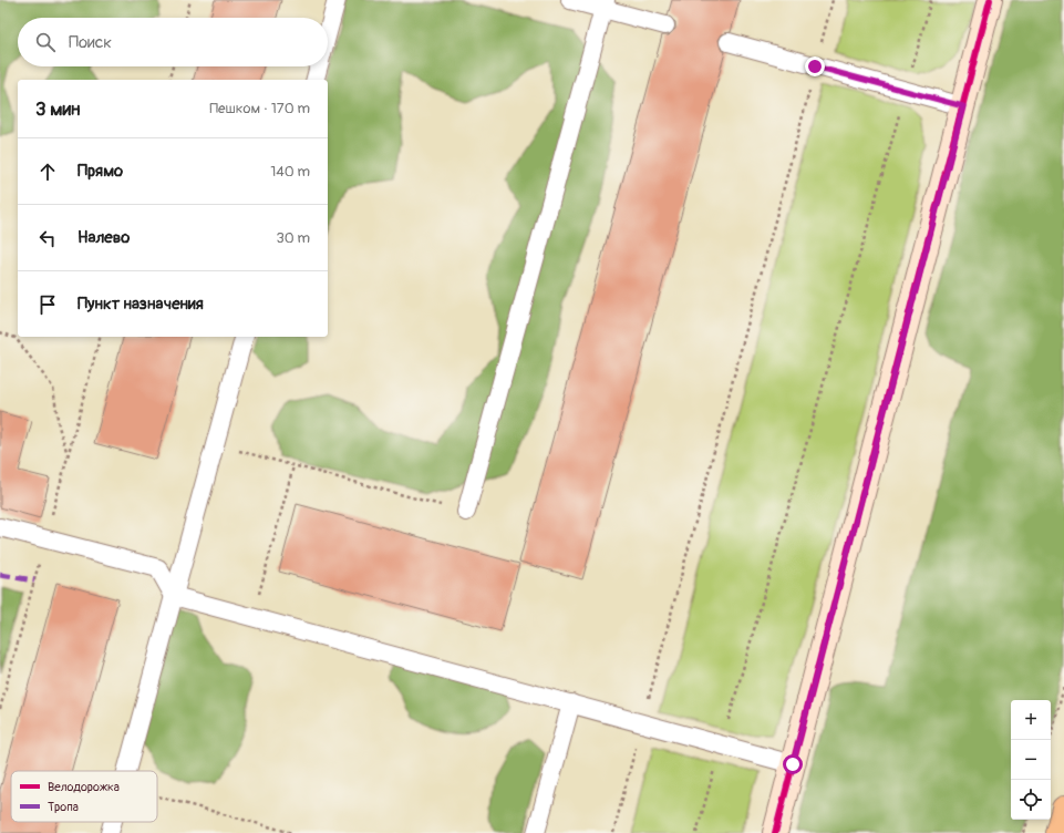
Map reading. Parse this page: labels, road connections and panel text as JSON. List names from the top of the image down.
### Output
{
  "legend": ["Велодорожка", "Тропа"],
  "page": {
    "search": "Поиск",
    "heading": ["3 мин", "Пешком · 170 m"],
    "list": [
      ["Прямо", "140 m"],
      ["Налево", "30 m"],
      "Пункт назначения"
    ],
    "map_buttons": ["+", "−"]
  }
}
